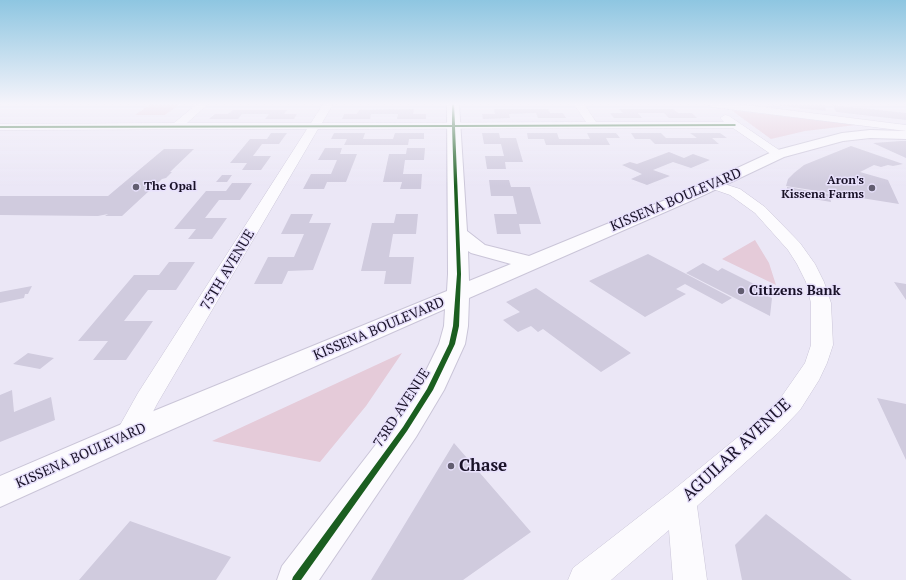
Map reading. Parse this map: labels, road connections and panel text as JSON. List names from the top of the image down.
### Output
{
  "streets": {
    "main road": ["KISSENA BOULEVARD", "73RD AVENUE"],
    "street": ["75TH AVENUE", "AGUILAR AVENUE"]
  },
  "crossings": [
    ["KISSENA BOULEVARD", "75TH AVENUE"],
    ["KISSENA BOULEVARD", "73RD AVENUE"],
    ["KISSENA BOULEVARD", "AGUILAR AVENUE"]
  ],
  "places": [
    "The Opal",
    "Aron's Kissena Farms",
    "Citizens Bank",
    "Chase"
  ]
}
